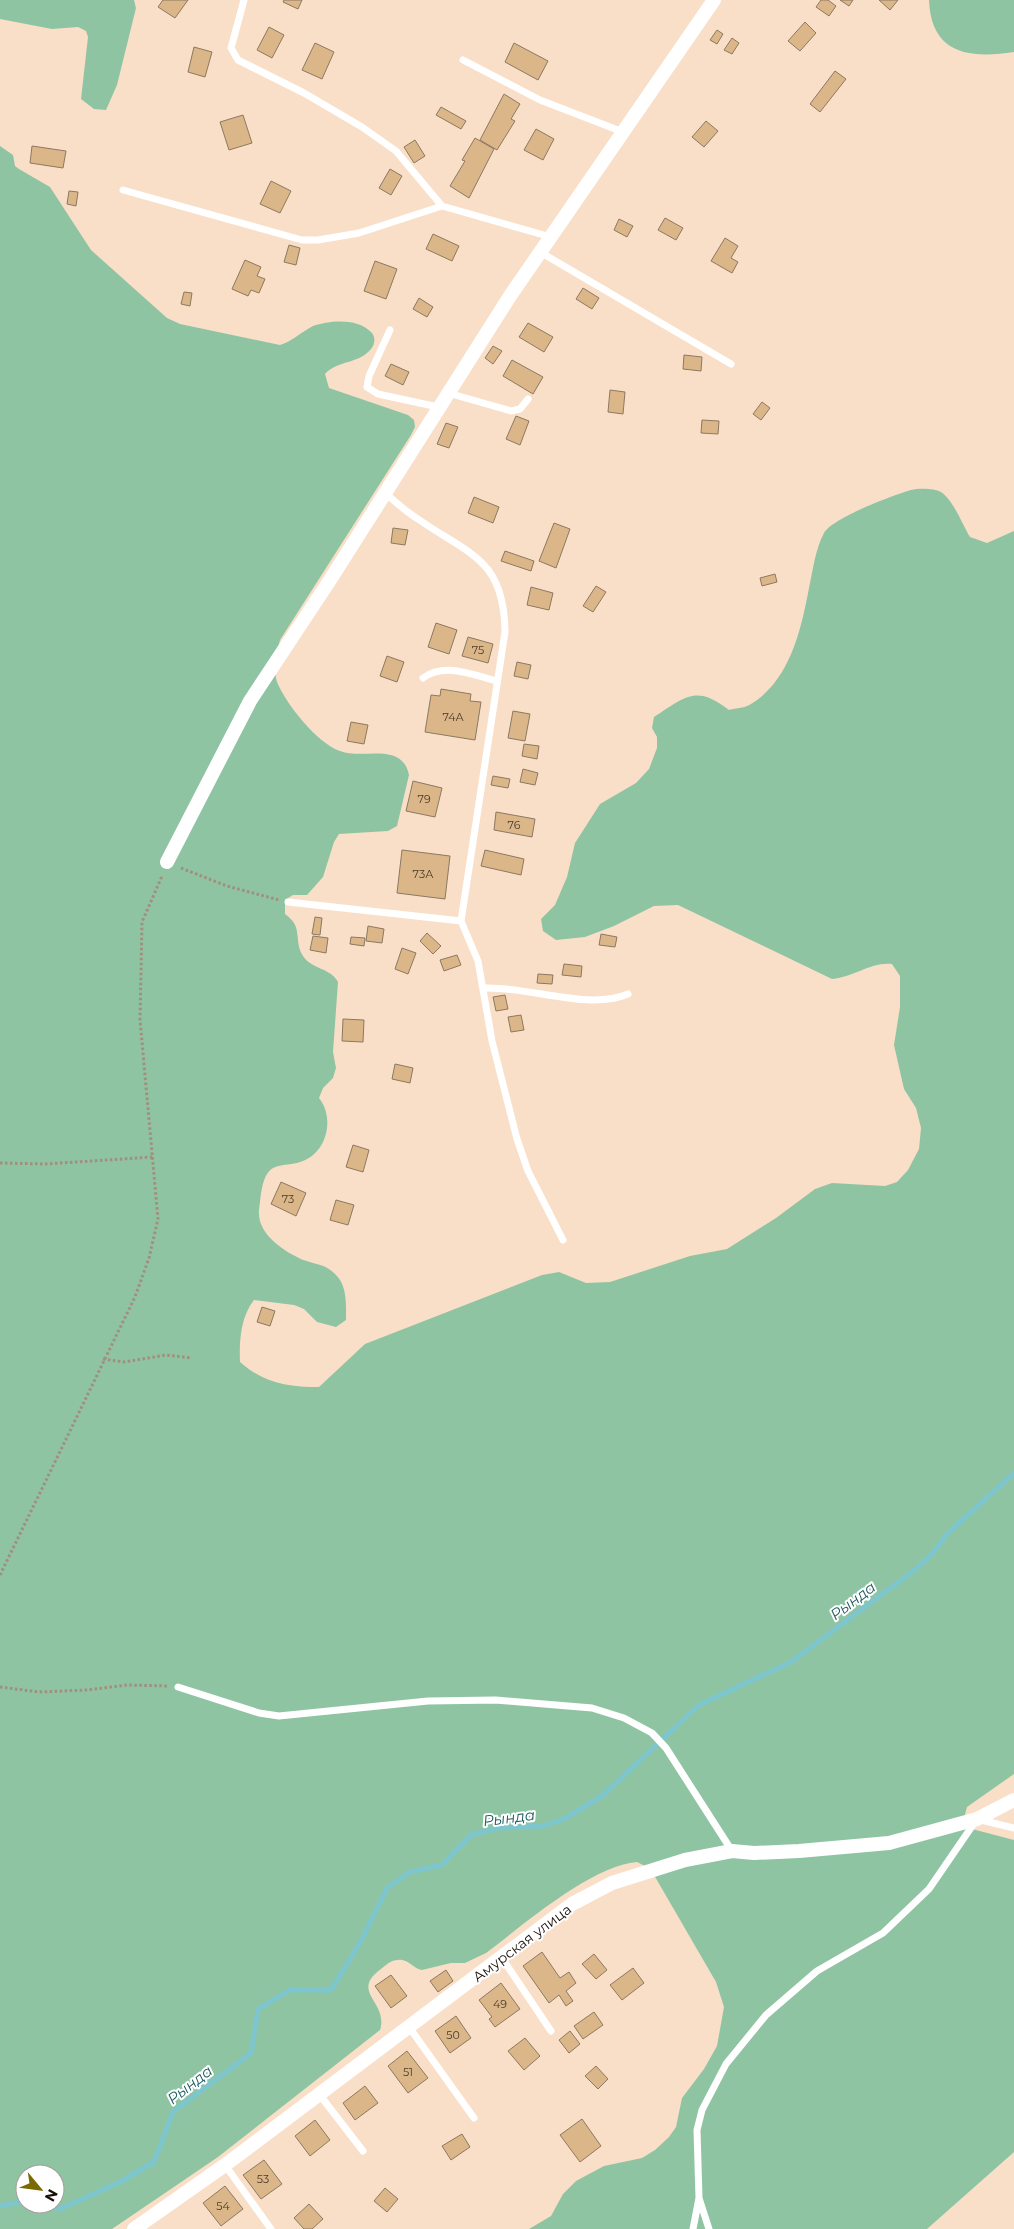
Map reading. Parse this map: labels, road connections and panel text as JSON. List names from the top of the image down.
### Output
{
  "streets": {
    "street": ["Амурская улица"]
  },
  "water": ["Рында"],
  "house_numbers": [
    "75",
    "74А",
    "79",
    "76",
    "73А",
    "73",
    "49",
    "50",
    "51",
    "53",
    "54"
  ],
  "north": "bottom right"
}
